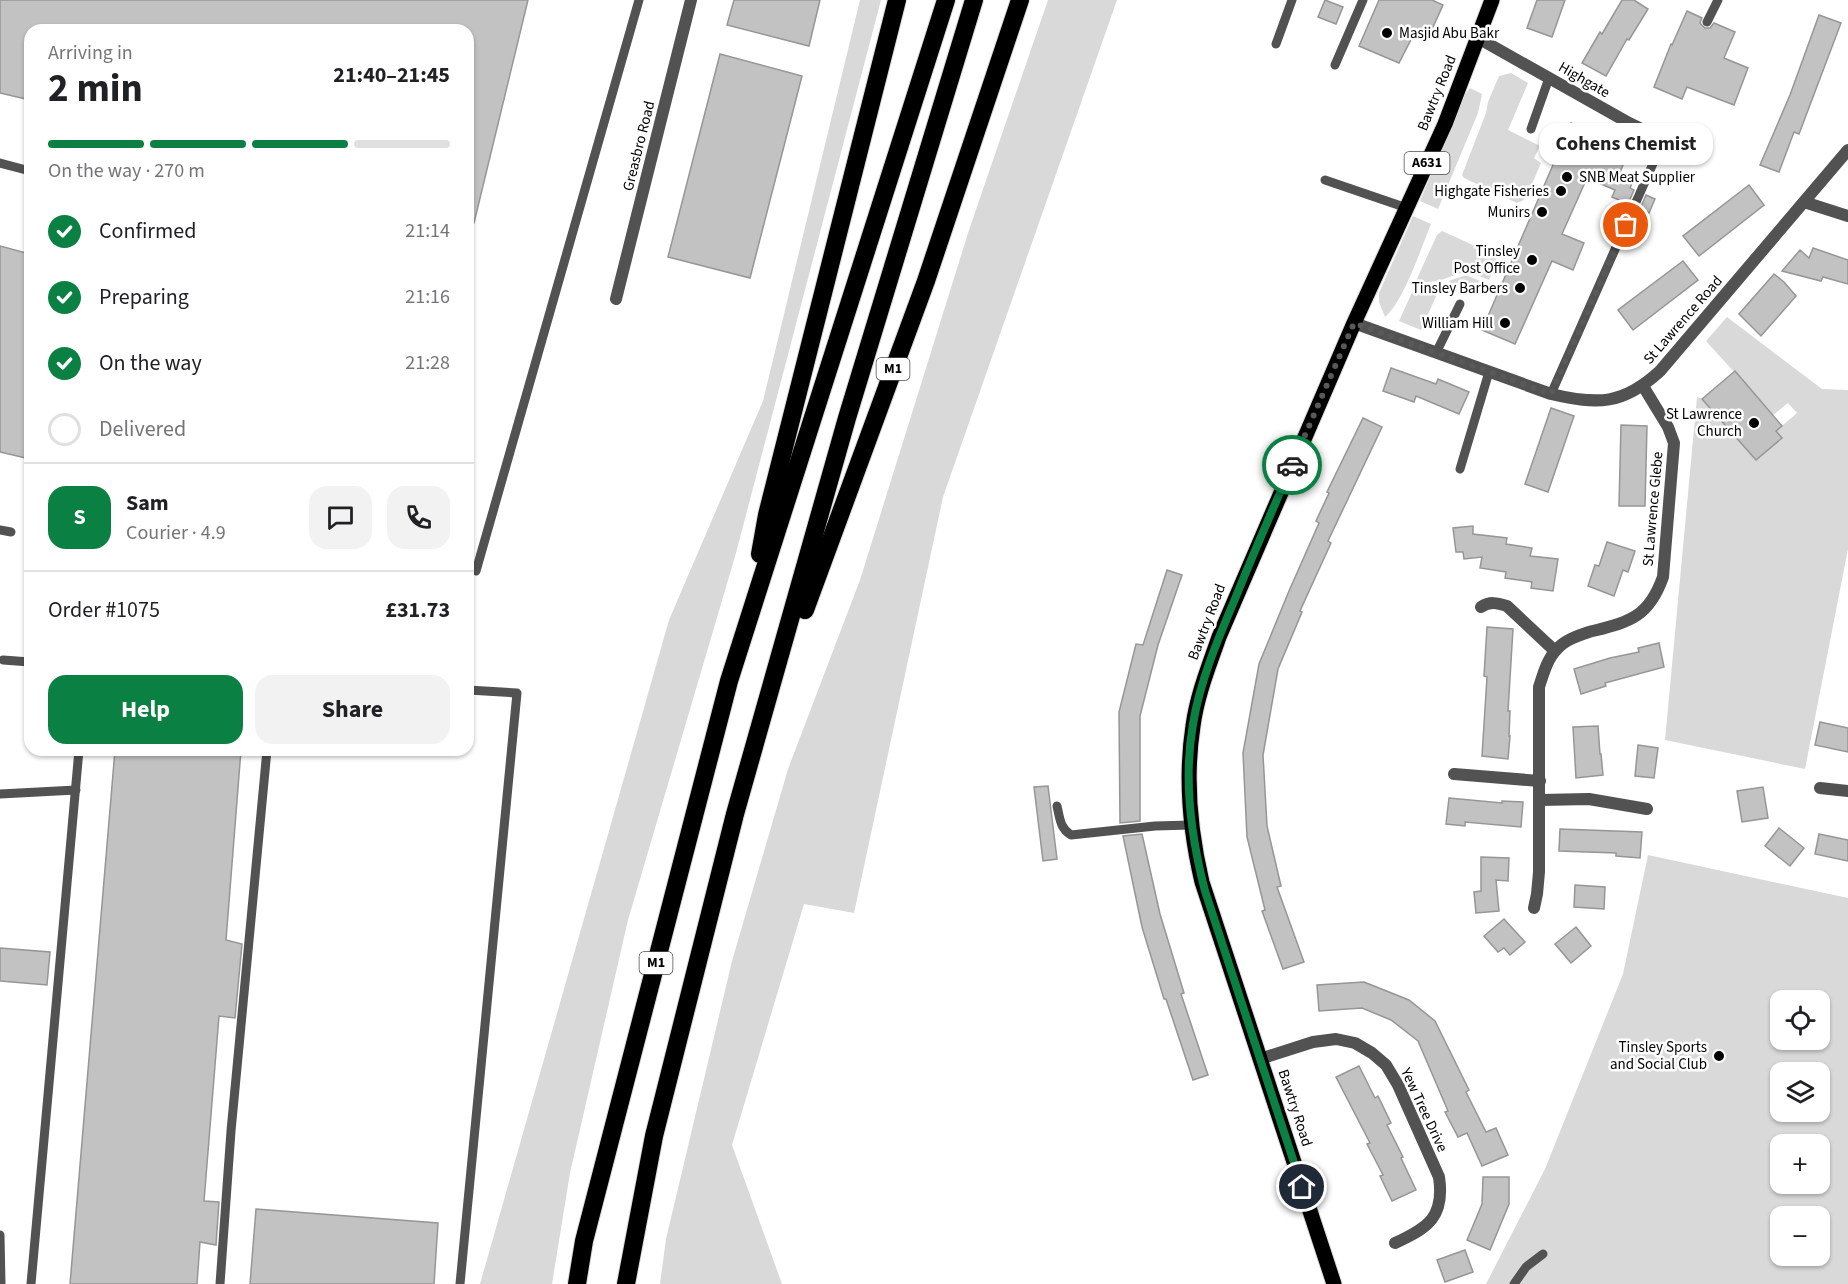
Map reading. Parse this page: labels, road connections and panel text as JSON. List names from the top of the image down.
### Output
{
  "streets": {
    "highway": ["M1"],
    "main road": ["Bawtry Road", "A631"],
    "street": [
      "Highgate",
      "Greasbro Road",
      "St Lawrence Road",
      "St Lawrence Glebe",
      "Yew Tree Drive"
    ]
  },
  "crossings": [
    ["Highgate", "Bawtry Road"],
    ["Bawtry Road", "St Lawrence Road"],
    ["Bawtry Road", "Yew Tree Drive"],
    ["St Lawrence Road", "St Lawrence Glebe"]
  ],
  "places": [
    "Masjid Abu Bakr",
    "SNB Meat Supplier",
    "Highgate Fisheries",
    "Munirs",
    "Cohens Chemist",
    "Tinsley Post Office",
    "Tinsley Barbers",
    "William Hill",
    "St Lawrence Church",
    "Tinsley Sports and Social Club"
  ],
  "page": {
    "heading": ["2 min", "Arriving in", "21:40–21:45"],
    "panel": [
      "Sam",
      "Courier · 4.9",
      "Order #1075",
      "£31.73"
    ],
    "bubble": "Cohens Chemist",
    "bar": "On the way · 270 m",
    "list": [
      ["Confirmed", "21:14"],
      ["Preparing", "21:16"],
      ["On the way", "21:28"],
      "Delivered"
    ],
    "round": "S",
    "buttons": ["Help", "Share"],
    "map_buttons": ["+", "−"]
  }
}
